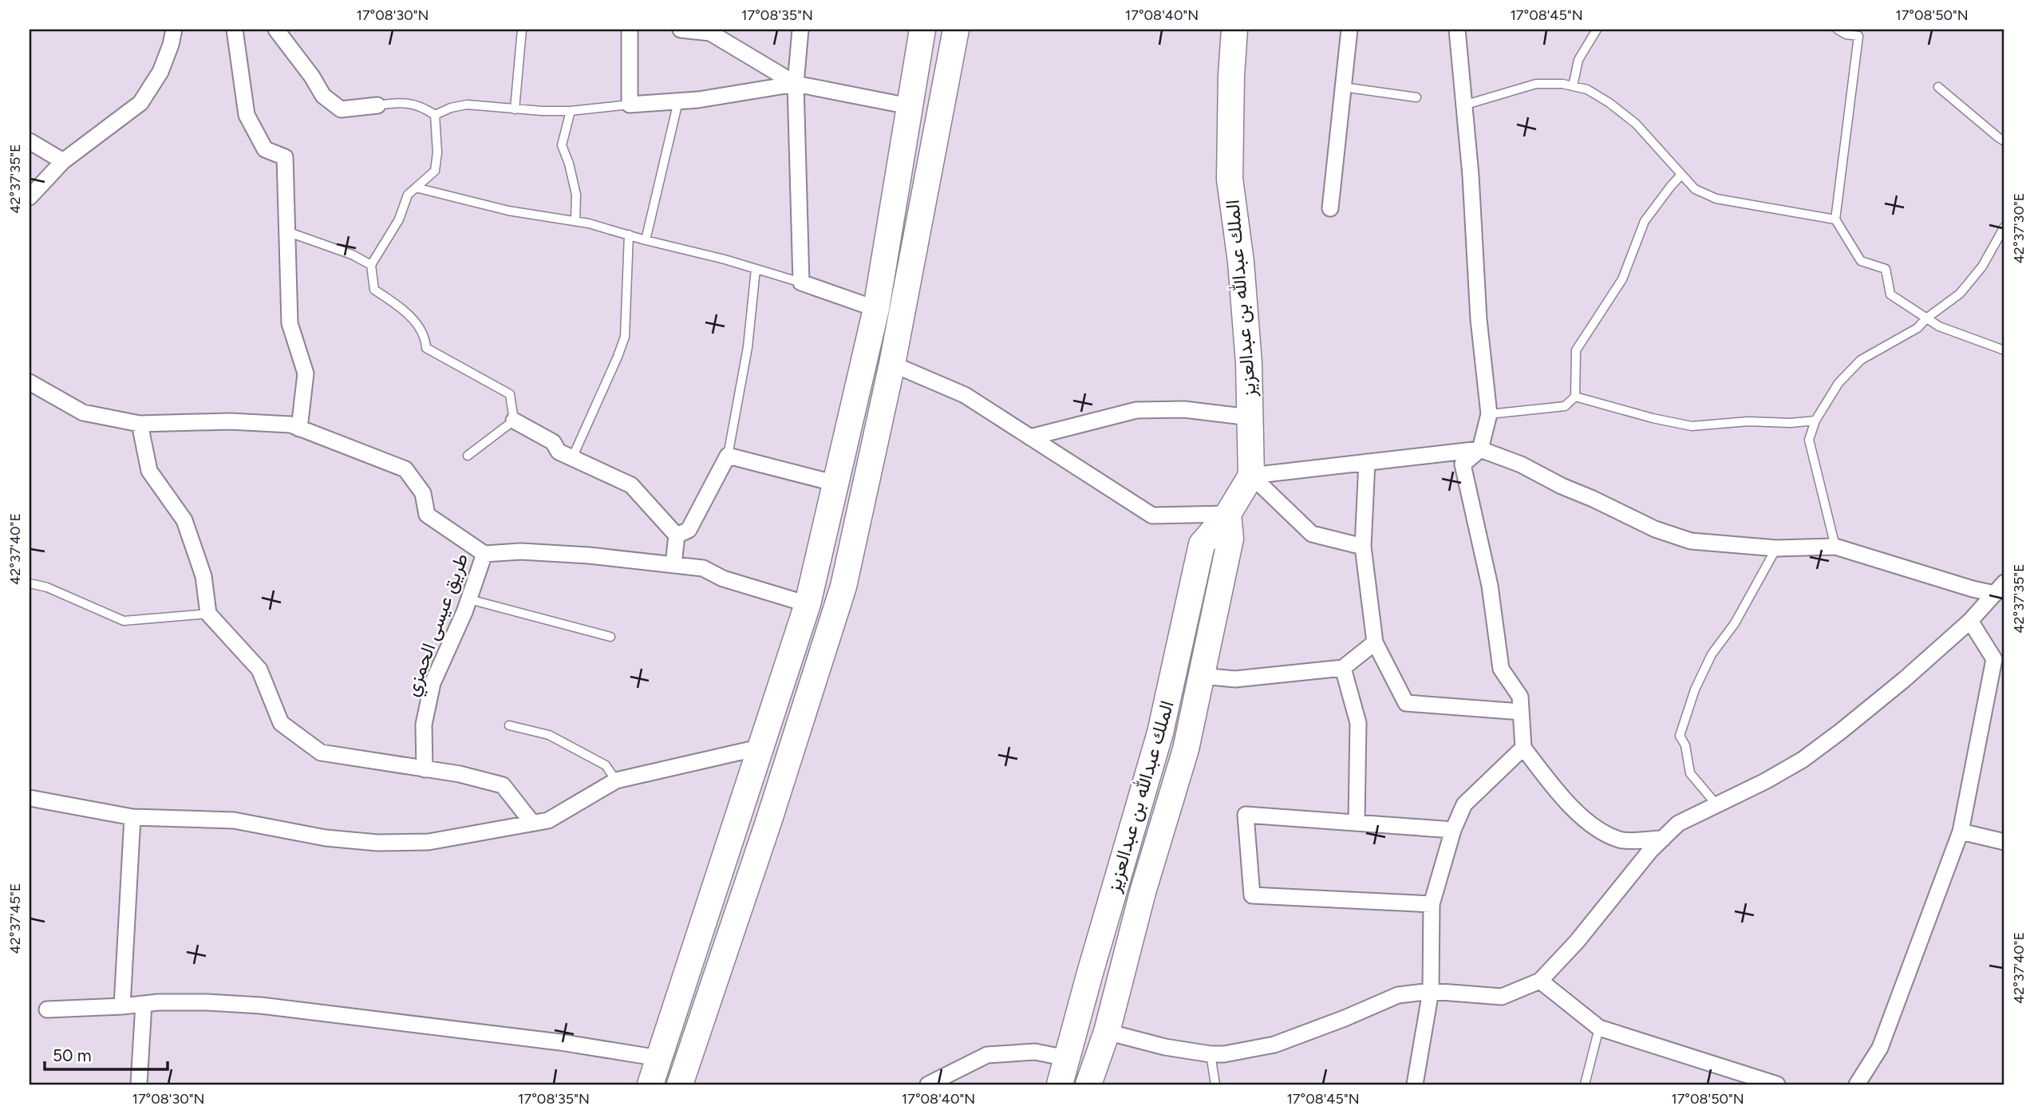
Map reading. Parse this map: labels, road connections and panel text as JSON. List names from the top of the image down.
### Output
{
  "streets": {
    "main road": ["الملك عبدالله بن عبدالعزيز"],
    "street": ["طريق عيسى الحمزي"]
  },
  "scale_bar": "50 m",
  "coordinates": [
    "17°08'30\"N",
    "17°08'35\"N",
    "17°08'40\"N",
    "17°08'45\"N",
    "17°08'50\"N",
    "42°37'35\"E",
    "42°37'30\"E",
    "42°37'40\"E",
    "42°37'45\"E"
  ]
}
